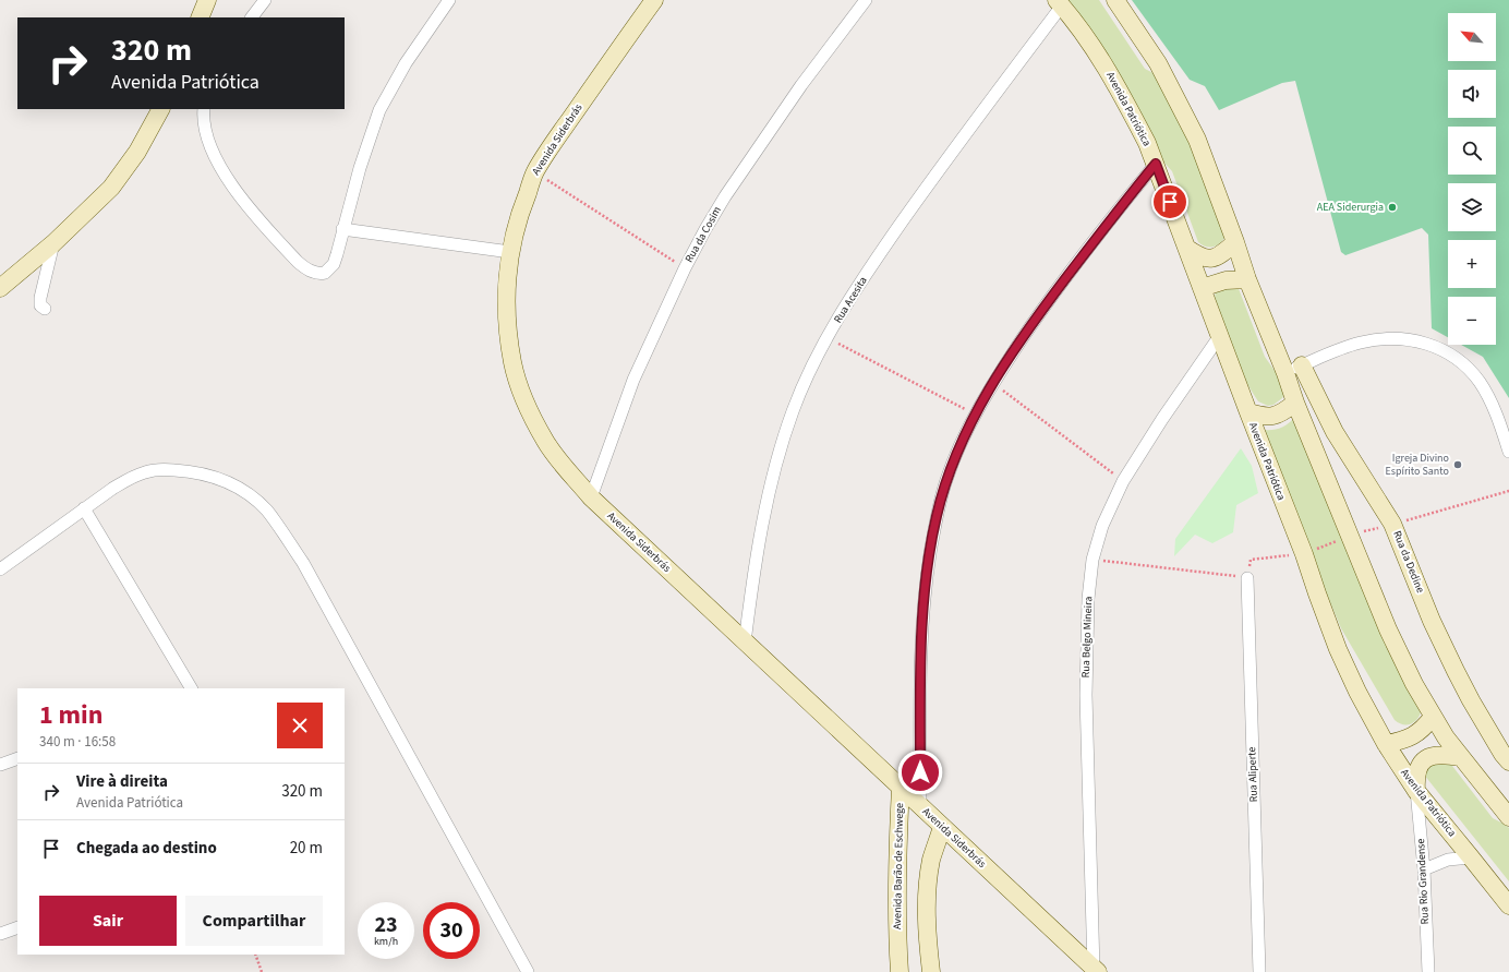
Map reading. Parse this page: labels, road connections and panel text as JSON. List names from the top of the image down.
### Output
{
  "streets": {
    "main road": [
      "Avenida Patriótica",
      "Avenida Siderbrás",
      "Rua da Dedine",
      "Avenida Barão de Eschwege"
    ],
    "street": [
      "Rua da Cosim",
      "Rua Acesita",
      "Rua Belgo Mineira",
      "Rua Aliperte",
      "Rua Rio Grandense"
    ]
  },
  "crossings": [
    ["Avenida Patriótica", "Rua Acesita"],
    ["Avenida Patriótica", "Rua Belgo Mineira"],
    ["Avenida Patriótica", "Rua Rio Grandense"],
    ["Avenida Siderbrás", "Rua da Cosim"],
    ["Avenida Siderbrás", "Rua Acesita"],
    ["Avenida Siderbrás", "Rua Belgo Mineira"],
    ["Avenida Siderbrás", "Avenida Barão de Eschwege"]
  ],
  "places": ["AEA Siderurgia", "Igreja Divino Espírito Santo"],
  "north": "top left",
  "page": {
    "map_buttons": ["+", "−"],
    "turn": ["320 m", "Avenida Patriótica"],
    "heading": ["1 min", "340 m · 16:58"],
    "list": [
      {
        "name": "Vire à direita",
        "note": "Avenida Patriótica",
        "value": "320 m"
      },
      {
        "name": "Chegada ao destino",
        "value": "20 m"
      }
    ],
    "buttons": ["Sair", "Compartilhar"],
    "speed": "23 km/h",
    "limit": "30"
  }
}
